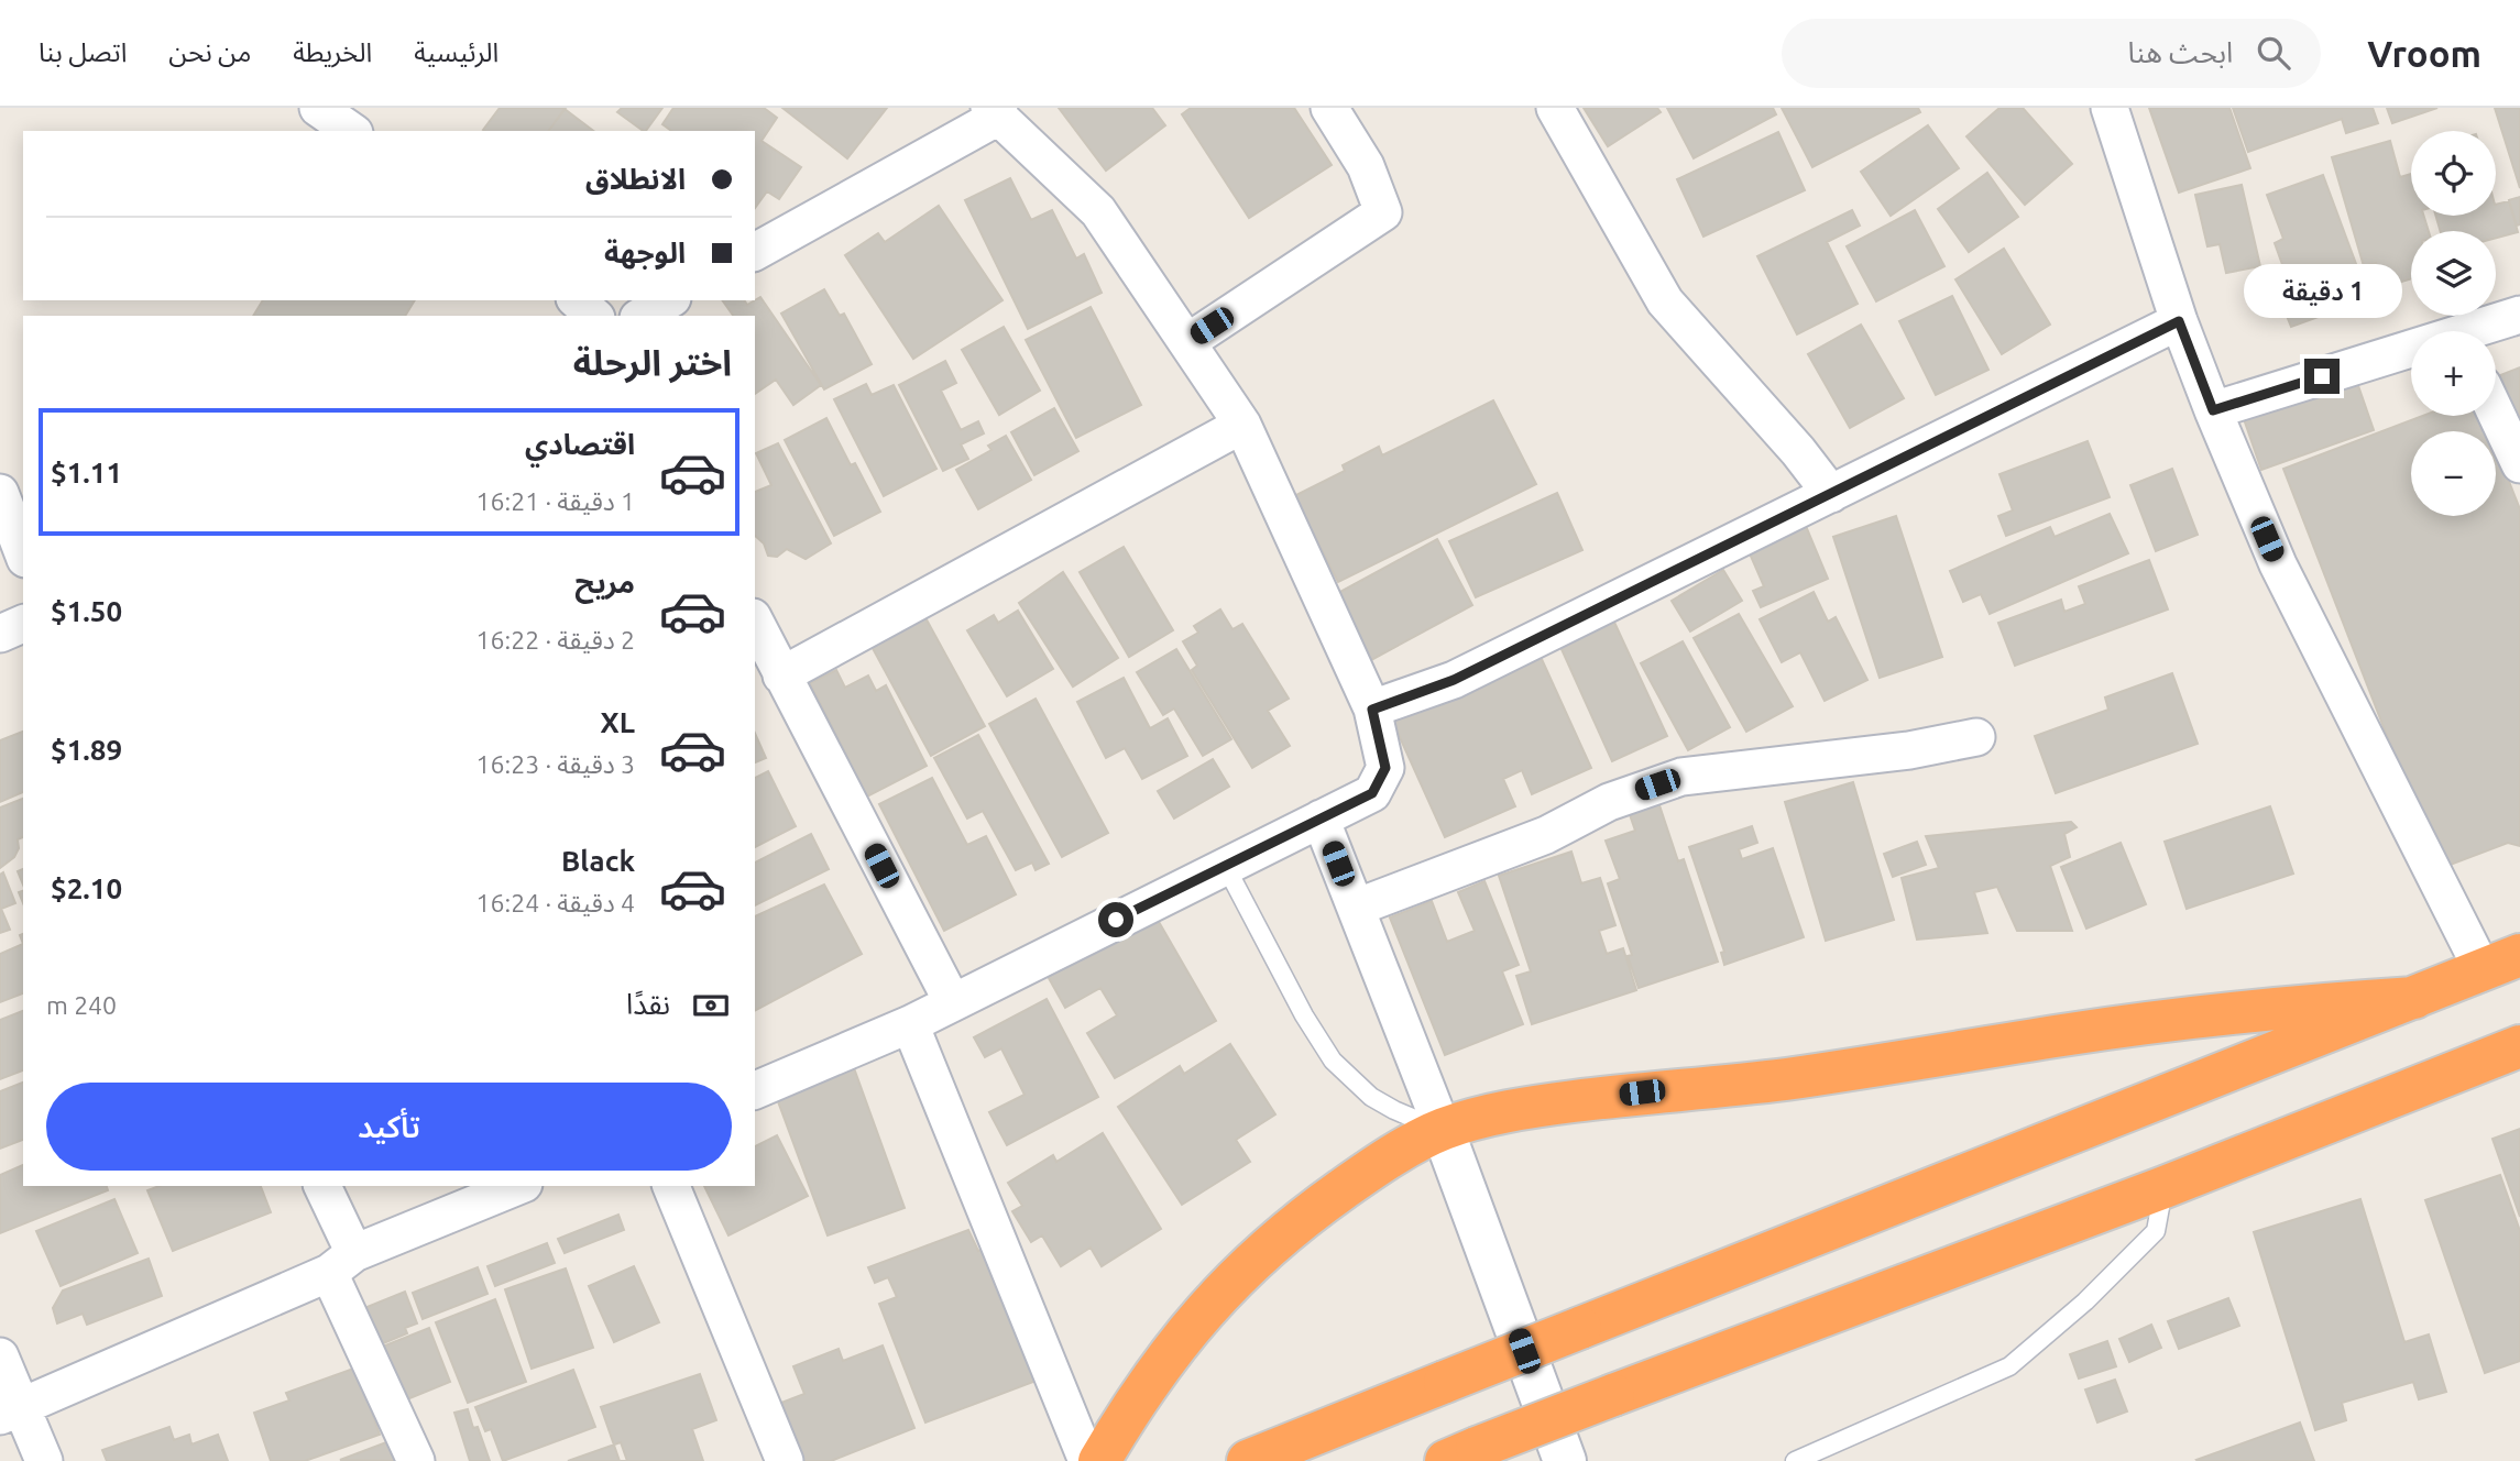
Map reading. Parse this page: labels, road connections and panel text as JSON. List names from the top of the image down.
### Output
{
  "page": {
    "header": "Vroom",
    "search": "ابحث هنا",
    "nav": [
      "الرئيسية",
      "الخريطة",
      "من نحن",
      "اتصل بنا"
    ],
    "map_buttons": ["+", "−"],
    "banner": ["الانطلاق", "الوجهة"],
    "bubble": "1 دقيقة",
    "heading": "اختر الرحلة",
    "list": [
      {
        "name": "اقتصادي",
        "note": "1 دقيقة · 16:21",
        "value": "$1.11"
      },
      {
        "name": "مريح",
        "note": "2 دقيقة · 16:22",
        "value": "$1.50"
      },
      {
        "name": "XL",
        "note": "3 دقيقة · 16:23",
        "value": "$1.89"
      },
      {
        "name": "Black",
        "note": "4 دقيقة · 16:24",
        "value": "$2.10"
      }
    ],
    "pay": ["نقدًا", "240 m"],
    "buttons": "تأكيد"
  }
}
